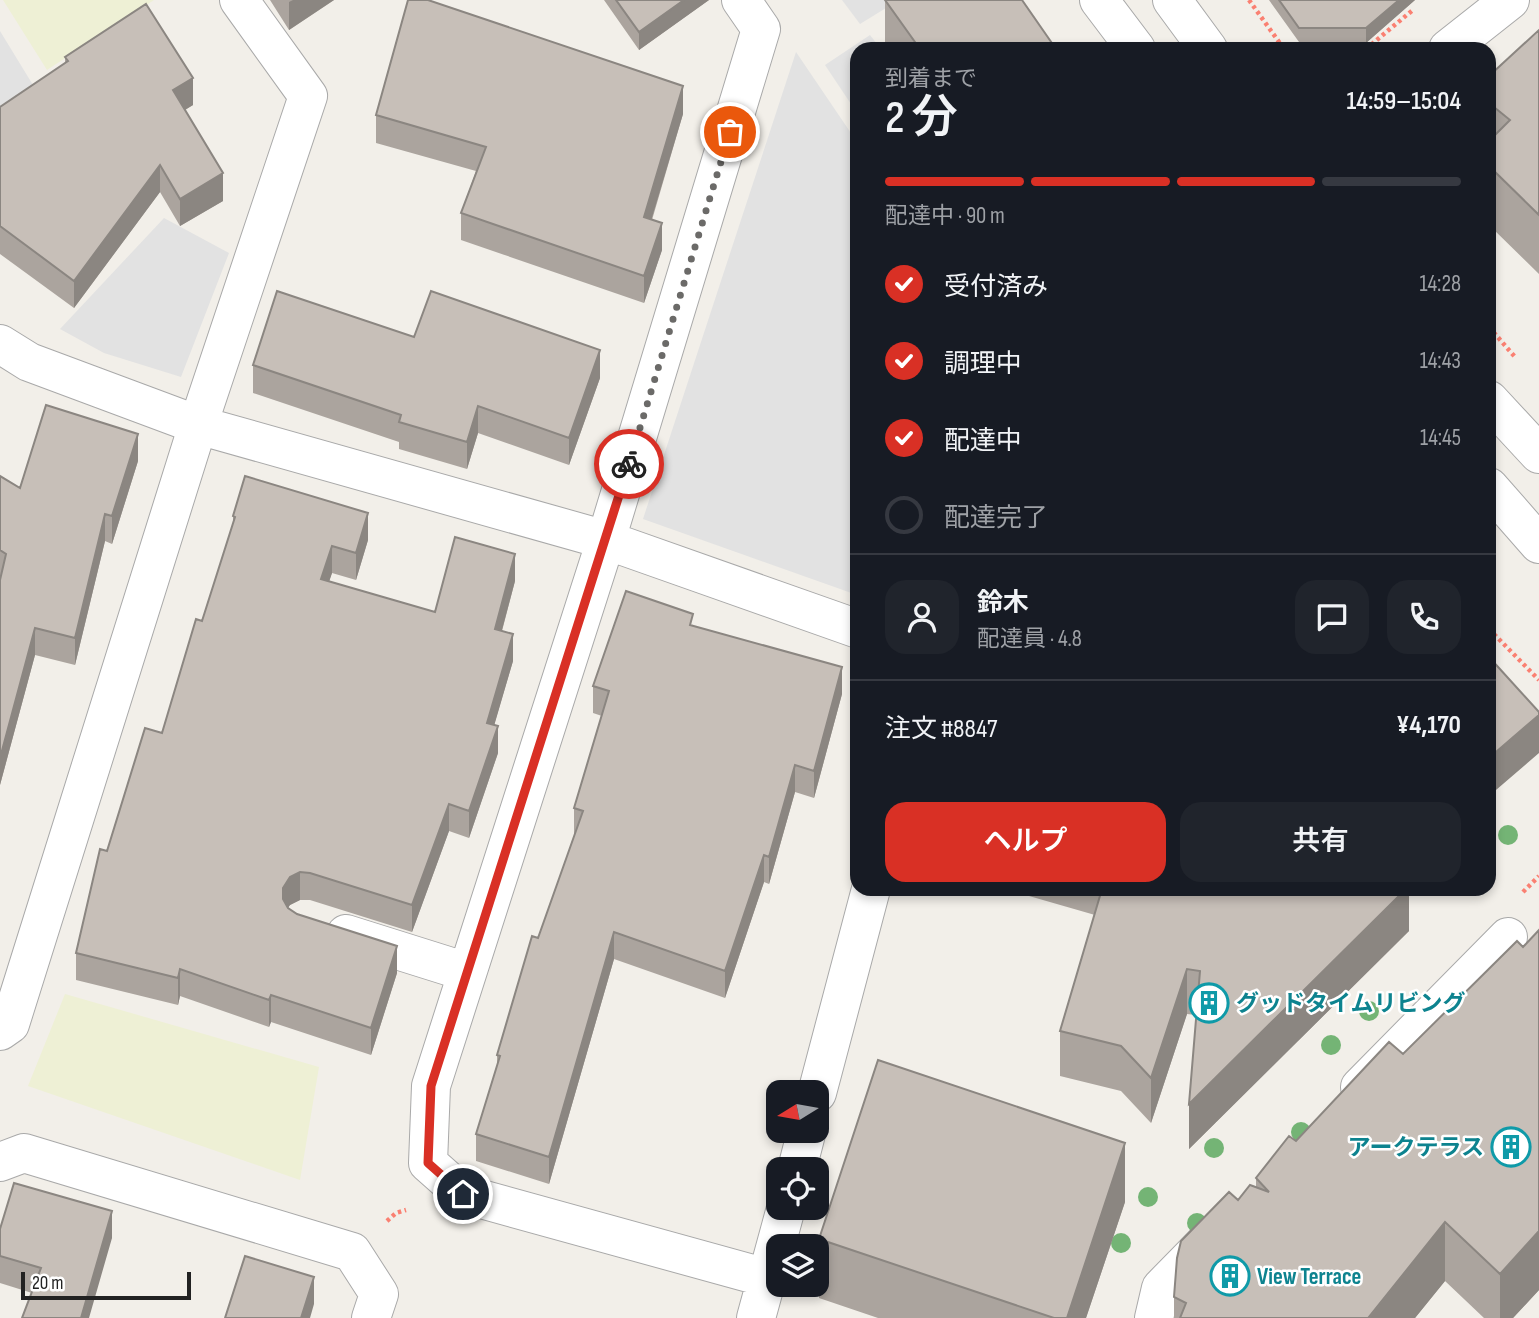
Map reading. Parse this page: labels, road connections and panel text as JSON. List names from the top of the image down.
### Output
{
  "places": {
    "building": ["グッドタイムリビング", "アークテラス", "View Terrace"]
  },
  "scale_bar": "20 m",
  "north": "left",
  "page": {
    "heading": ["2 分", "到着まで", "14:59–15:04"],
    "panel": [
      "鈴木",
      "配達員 · 4.8",
      "注文 #8847",
      "¥4,170"
    ],
    "bar": "配達中 · 90 m",
    "list": [
      ["受付済み", "14:28"],
      ["調理中", "14:43"],
      ["配達中", "14:45"],
      "配達完了"
    ],
    "buttons": ["ヘルプ", "共有"],
    "scale": "20 m"
  }
}
